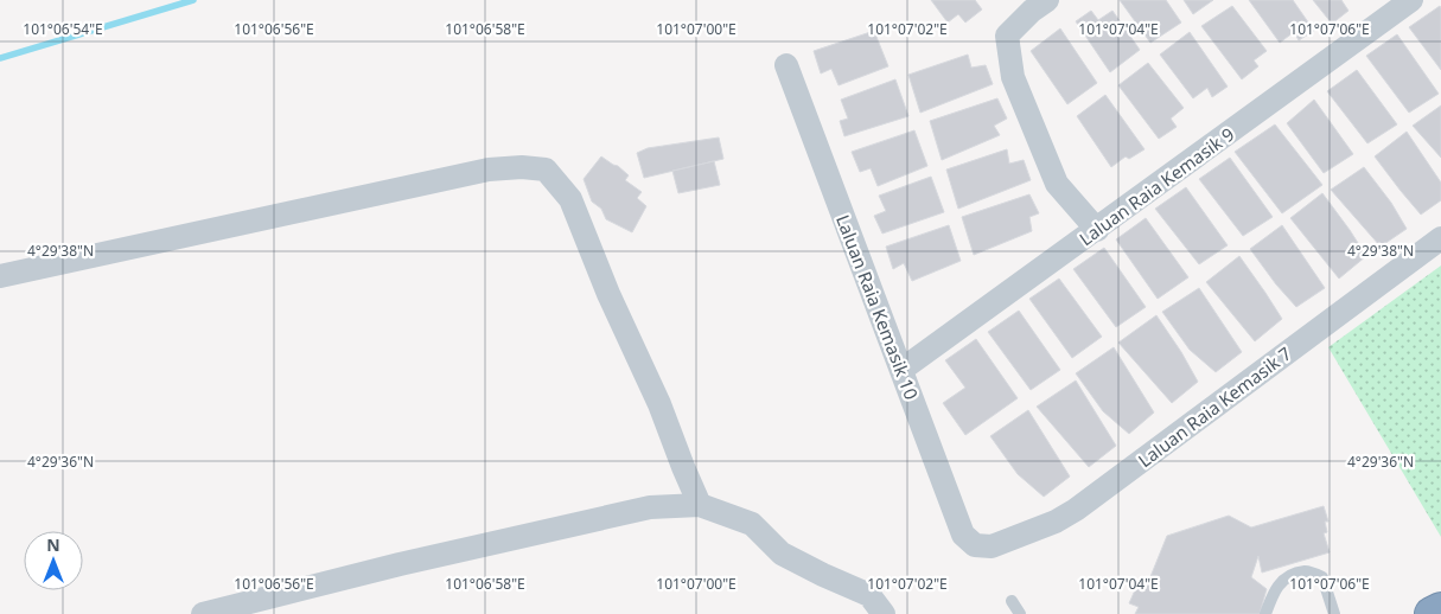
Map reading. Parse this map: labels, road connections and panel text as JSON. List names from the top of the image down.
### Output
{
  "streets": {
    "street": ["Laluan Raia Kemasik 9", "Laluan Raia Kemasik 10", "Laluan Raia Kemasik 7"]
  },
  "crossings": [
    ["Laluan Raia Kemasik 9", "Laluan Raia Kemasik 10"],
    ["Laluan Raia Kemasik 10", "Laluan Raia Kemasik 7"]
  ],
  "north": "top",
  "coordinates": [
    "101°06'54\"E",
    "101°06'56\"E",
    "101°06'58\"E",
    "101°07'00\"E",
    "101°07'02\"E",
    "101°07'04\"E",
    "101°07'06\"E",
    "4°29'38\"N",
    "4°29'36\"N"
  ]
}
